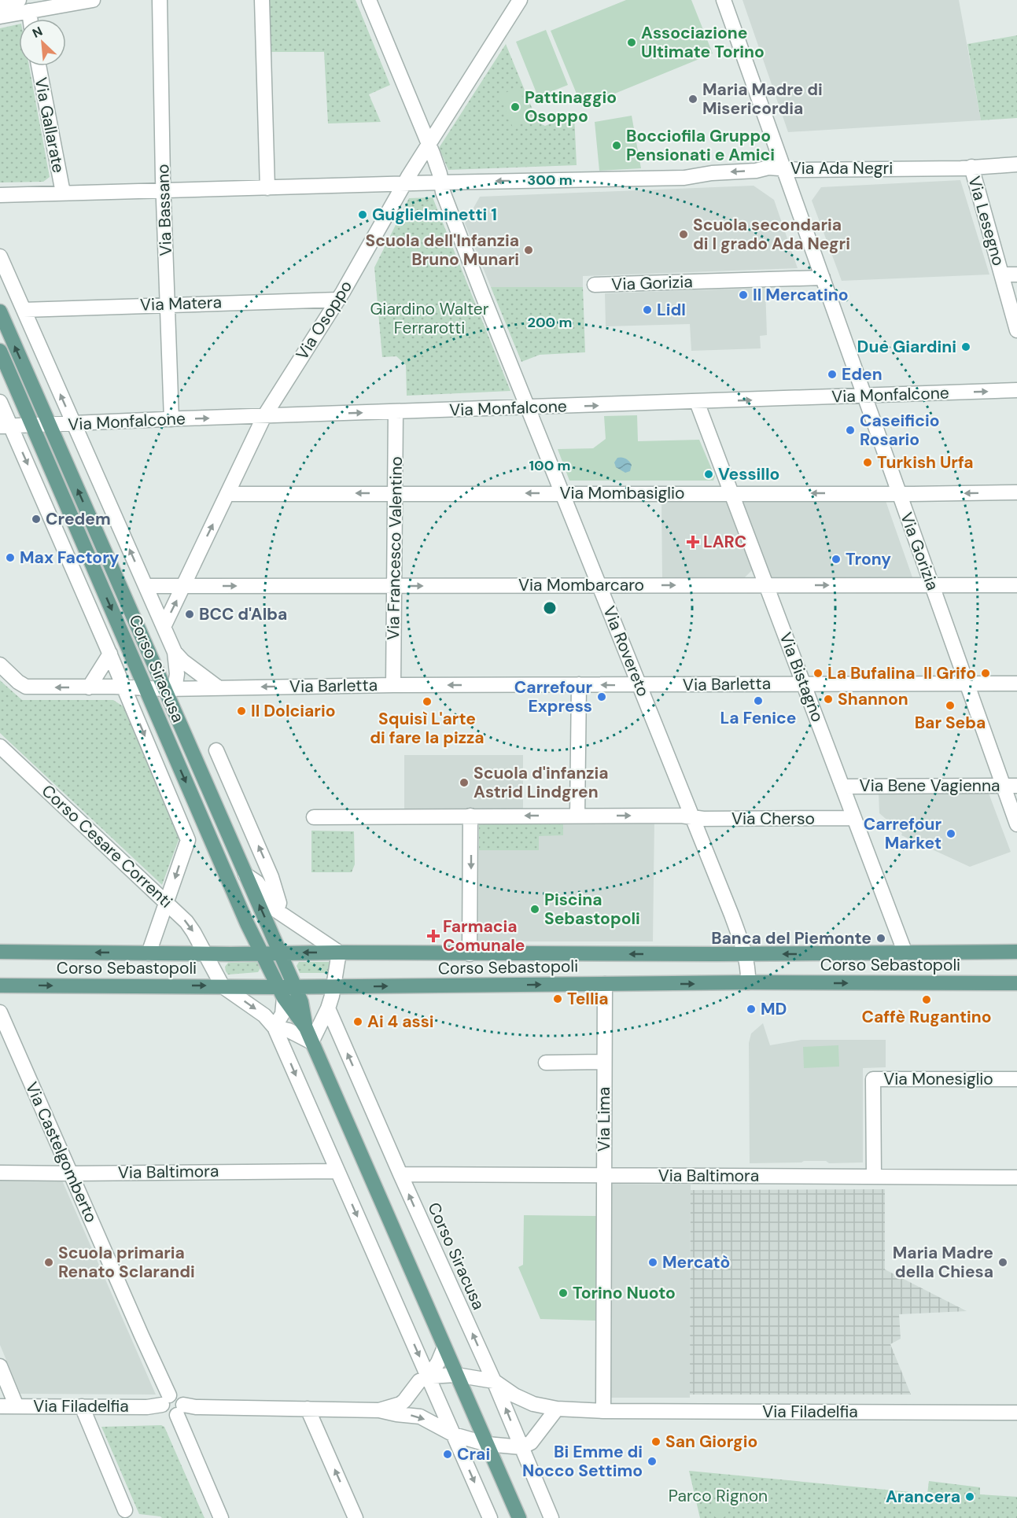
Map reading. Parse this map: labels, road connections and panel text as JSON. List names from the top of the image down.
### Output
{
  "streets": {
    "main road": ["Corso Siracusa", "Corso Sebastopoli"],
    "street": [
      "Via Gallarate",
      "Via Ada Negri",
      "Via Bassano",
      "Via Lesegno",
      "Via Gorizia",
      "Via Matera",
      "Via Osoppo",
      "Via Monfalcone",
      "Via Mombasiglio",
      "Via Francesco Valentino",
      "Via Mombarcaro",
      "Via Rovereto",
      "Via Bistagno",
      "Via Barletta",
      "Via Bene Vagienna",
      "Via Cherso",
      "Corso Cesare Correnti",
      "Via Monesiglio",
      "Via Lima",
      "Via Castelgomberto",
      "Via Baltimora",
      "Via Filadelfia"
    ]
  },
  "crossings": [
    ["Via Gallarate", "Via Ada Negri"],
    ["Via Ada Negri", "Via Bassano"],
    ["Via Ada Negri", "Via Lesegno"],
    ["Via Ada Negri", "Via Gorizia"],
    ["Via Ada Negri", "Via Osoppo"],
    ["Via Ada Negri", "Via Rovereto"],
    ["Via Bassano", "Via Matera"],
    ["Via Bassano", "Via Monfalcone"],
    ["Via Gorizia", "Via Monfalcone"],
    ["Via Gorizia", "Via Mombasiglio"],
    ["Via Gorizia", "Via Mombarcaro"],
    ["Via Gorizia", "Via Barletta"],
    ["Via Gorizia", "Via Bene Vagienna"],
    ["Via Matera", "Via Osoppo"],
    ["Via Matera", "Corso Siracusa"],
    ["Via Osoppo", "Via Monfalcone"],
    ["Via Osoppo", "Via Mombasiglio"],
    ["Via Osoppo", "Via Mombarcaro"],
    ["Via Osoppo", "Via Rovereto"],
    ["Via Osoppo", "Corso Siracusa"],
    ["Via Monfalcone", "Via Francesco Valentino"],
    ["Via Monfalcone", "Via Rovereto"],
    ["Via Monfalcone", "Corso Siracusa"],
    ["Via Monfalcone", "Via Bistagno"],
    ["Via Mombasiglio", "Via Francesco Valentino"],
    ["Via Mombasiglio", "Via Rovereto"],
    ["Via Mombasiglio", "Via Bistagno"],
    ["Via Francesco Valentino", "Via Mombarcaro"],
    ["Via Francesco Valentino", "Via Barletta"],
    ["Via Mombarcaro", "Via Rovereto"],
    ["Via Mombarcaro", "Corso Siracusa"],
    ["Via Mombarcaro", "Via Bistagno"],
    ["Via Rovereto", "Via Barletta"],
    ["Via Rovereto", "Via Cherso"],
    ["Via Rovereto", "Corso Sebastopoli"],
    ["Corso Siracusa", "Via Barletta"],
    ["Corso Siracusa", "Corso Sebastopoli"],
    ["Corso Siracusa", "Via Baltimora"],
    ["Corso Siracusa", "Via Filadelfia"],
    ["Via Bistagno", "Via Barletta"],
    ["Via Bistagno", "Via Bene Vagienna"],
    ["Via Bistagno", "Via Cherso"],
    ["Via Bistagno", "Corso Sebastopoli"],
    ["Corso Cesare Correnti", "Corso Sebastopoli"],
    ["Corso Sebastopoli", "Via Lima"],
    ["Via Monesiglio", "Via Baltimora"],
    ["Via Lima", "Via Baltimora"],
    ["Via Castelgomberto", "Via Baltimora"],
    ["Via Castelgomberto", "Via Filadelfia"]
  ],
  "one_way": [
    "Via Monfalcone",
    "Via Mombasiglio",
    "Via Mombarcaro",
    "Via Barletta"
  ],
  "parks": ["Giardino Walter Ferrarotti", "Parco Rignon"],
  "places": {
    "other": [
      "Associazione Ultimate Torino",
      "Maria Madre di Misericordia",
      "Pattinaggio Osoppo",
      "Bocciofila Gruppo Pensionati e Amici",
      "Guglielminetti 1",
      "Scuola secondaria di I grado Ada Negri",
      "Scuola dell'Infanzia Bruno Munari",
      "Il Mercatino",
      "Lidl",
      "Due Giardini",
      "Eden",
      "Caseificio Rosario",
      "Turkish Urfa",
      "Vessillo",
      "Credem",
      "Max Factory",
      "Trony",
      "BCC d'Alba",
      "La Bufalina",
      "Il Grifo",
      "Carrefour Express",
      "Shannon",
      "La Fenice",
      "Squisì L'arte di fare la pizza",
      "Bar Seba",
      "Il Dolciario",
      "Scuola d'infanzia Astrid Lindgren",
      "Carrefour Market",
      "Piscina Sebastopoli",
      "Banca del Piemonte",
      "Tellia",
      "Caffè Rugantino",
      "MD",
      "Ai 4 assi",
      "Scuola primaria Renato Sclarandi",
      "Mercatò",
      "Maria Madre della Chiesa",
      "Torino Nuoto",
      "San Giorgio",
      "Crai",
      "Bi Emme di Nocco Settimo",
      "Arancera"
    ],
    "health": ["LARC", "Farmacia Comunale"]
  },
  "north": "top left",
  "rings": ["300 m", "200 m", "100 m"]
}
